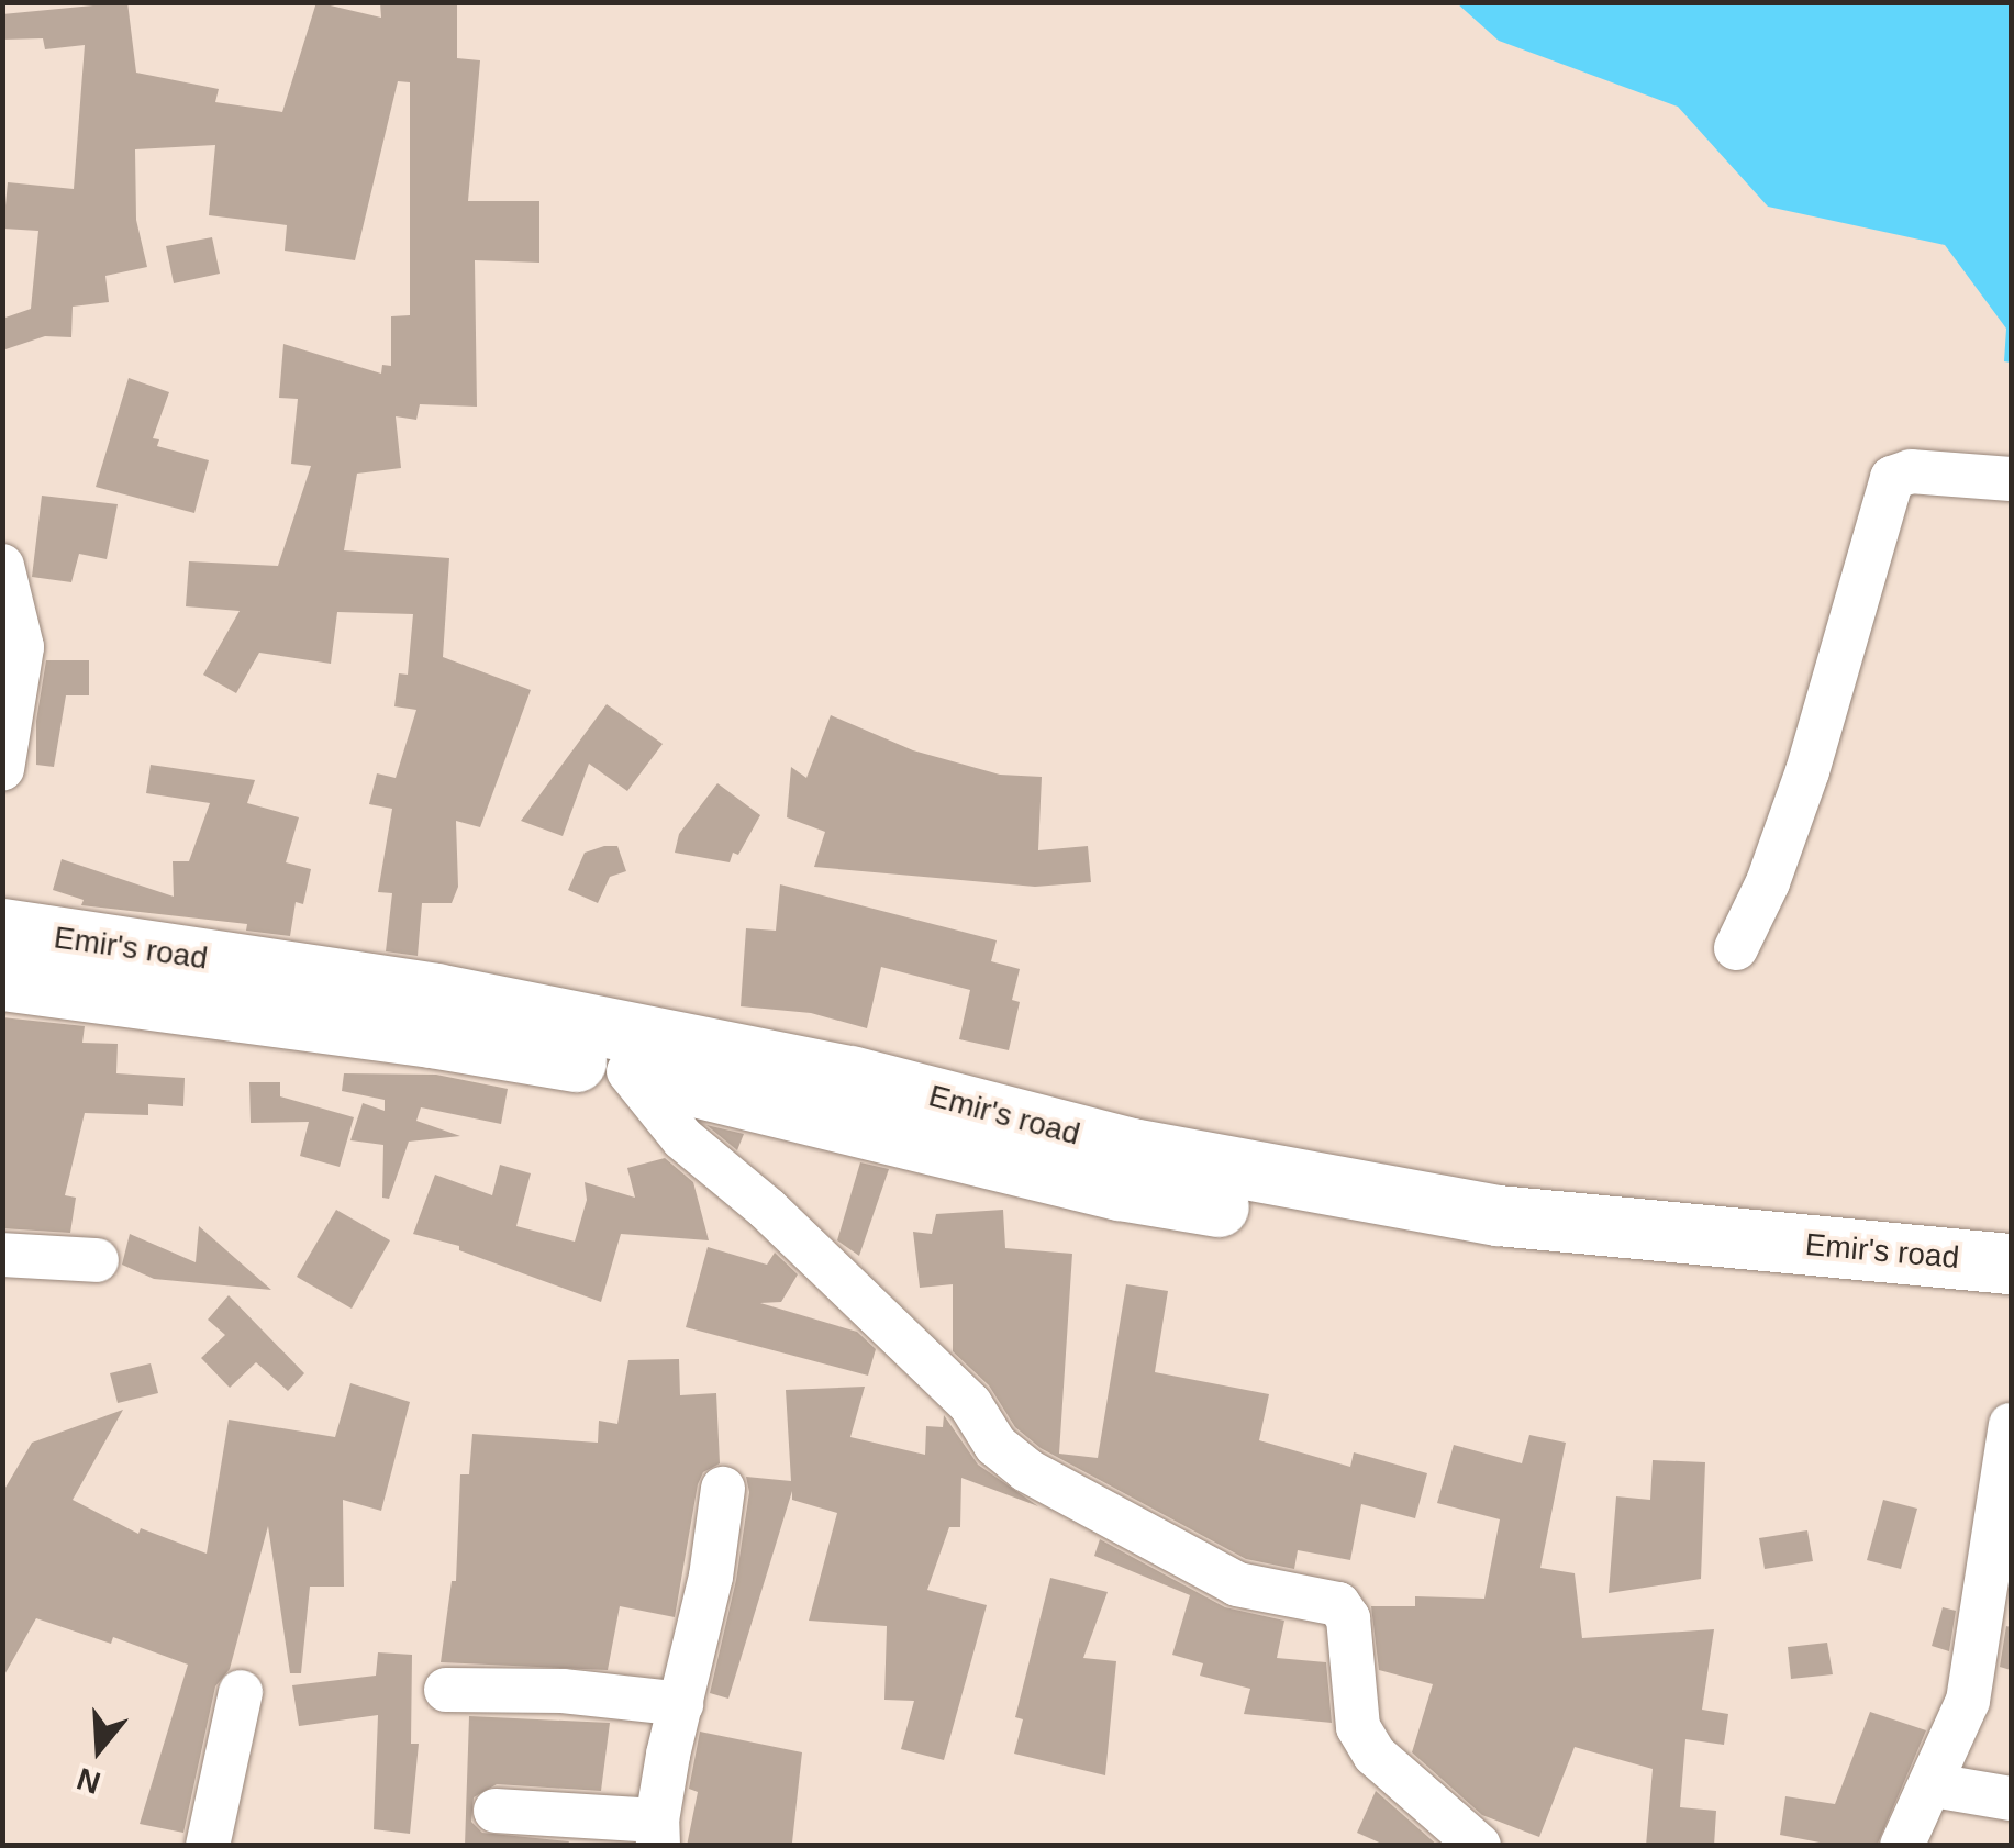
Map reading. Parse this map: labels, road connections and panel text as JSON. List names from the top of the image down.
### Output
{
  "streets": {
    "main road": ["Emir's road"]
  },
  "north": "bottom"
}
